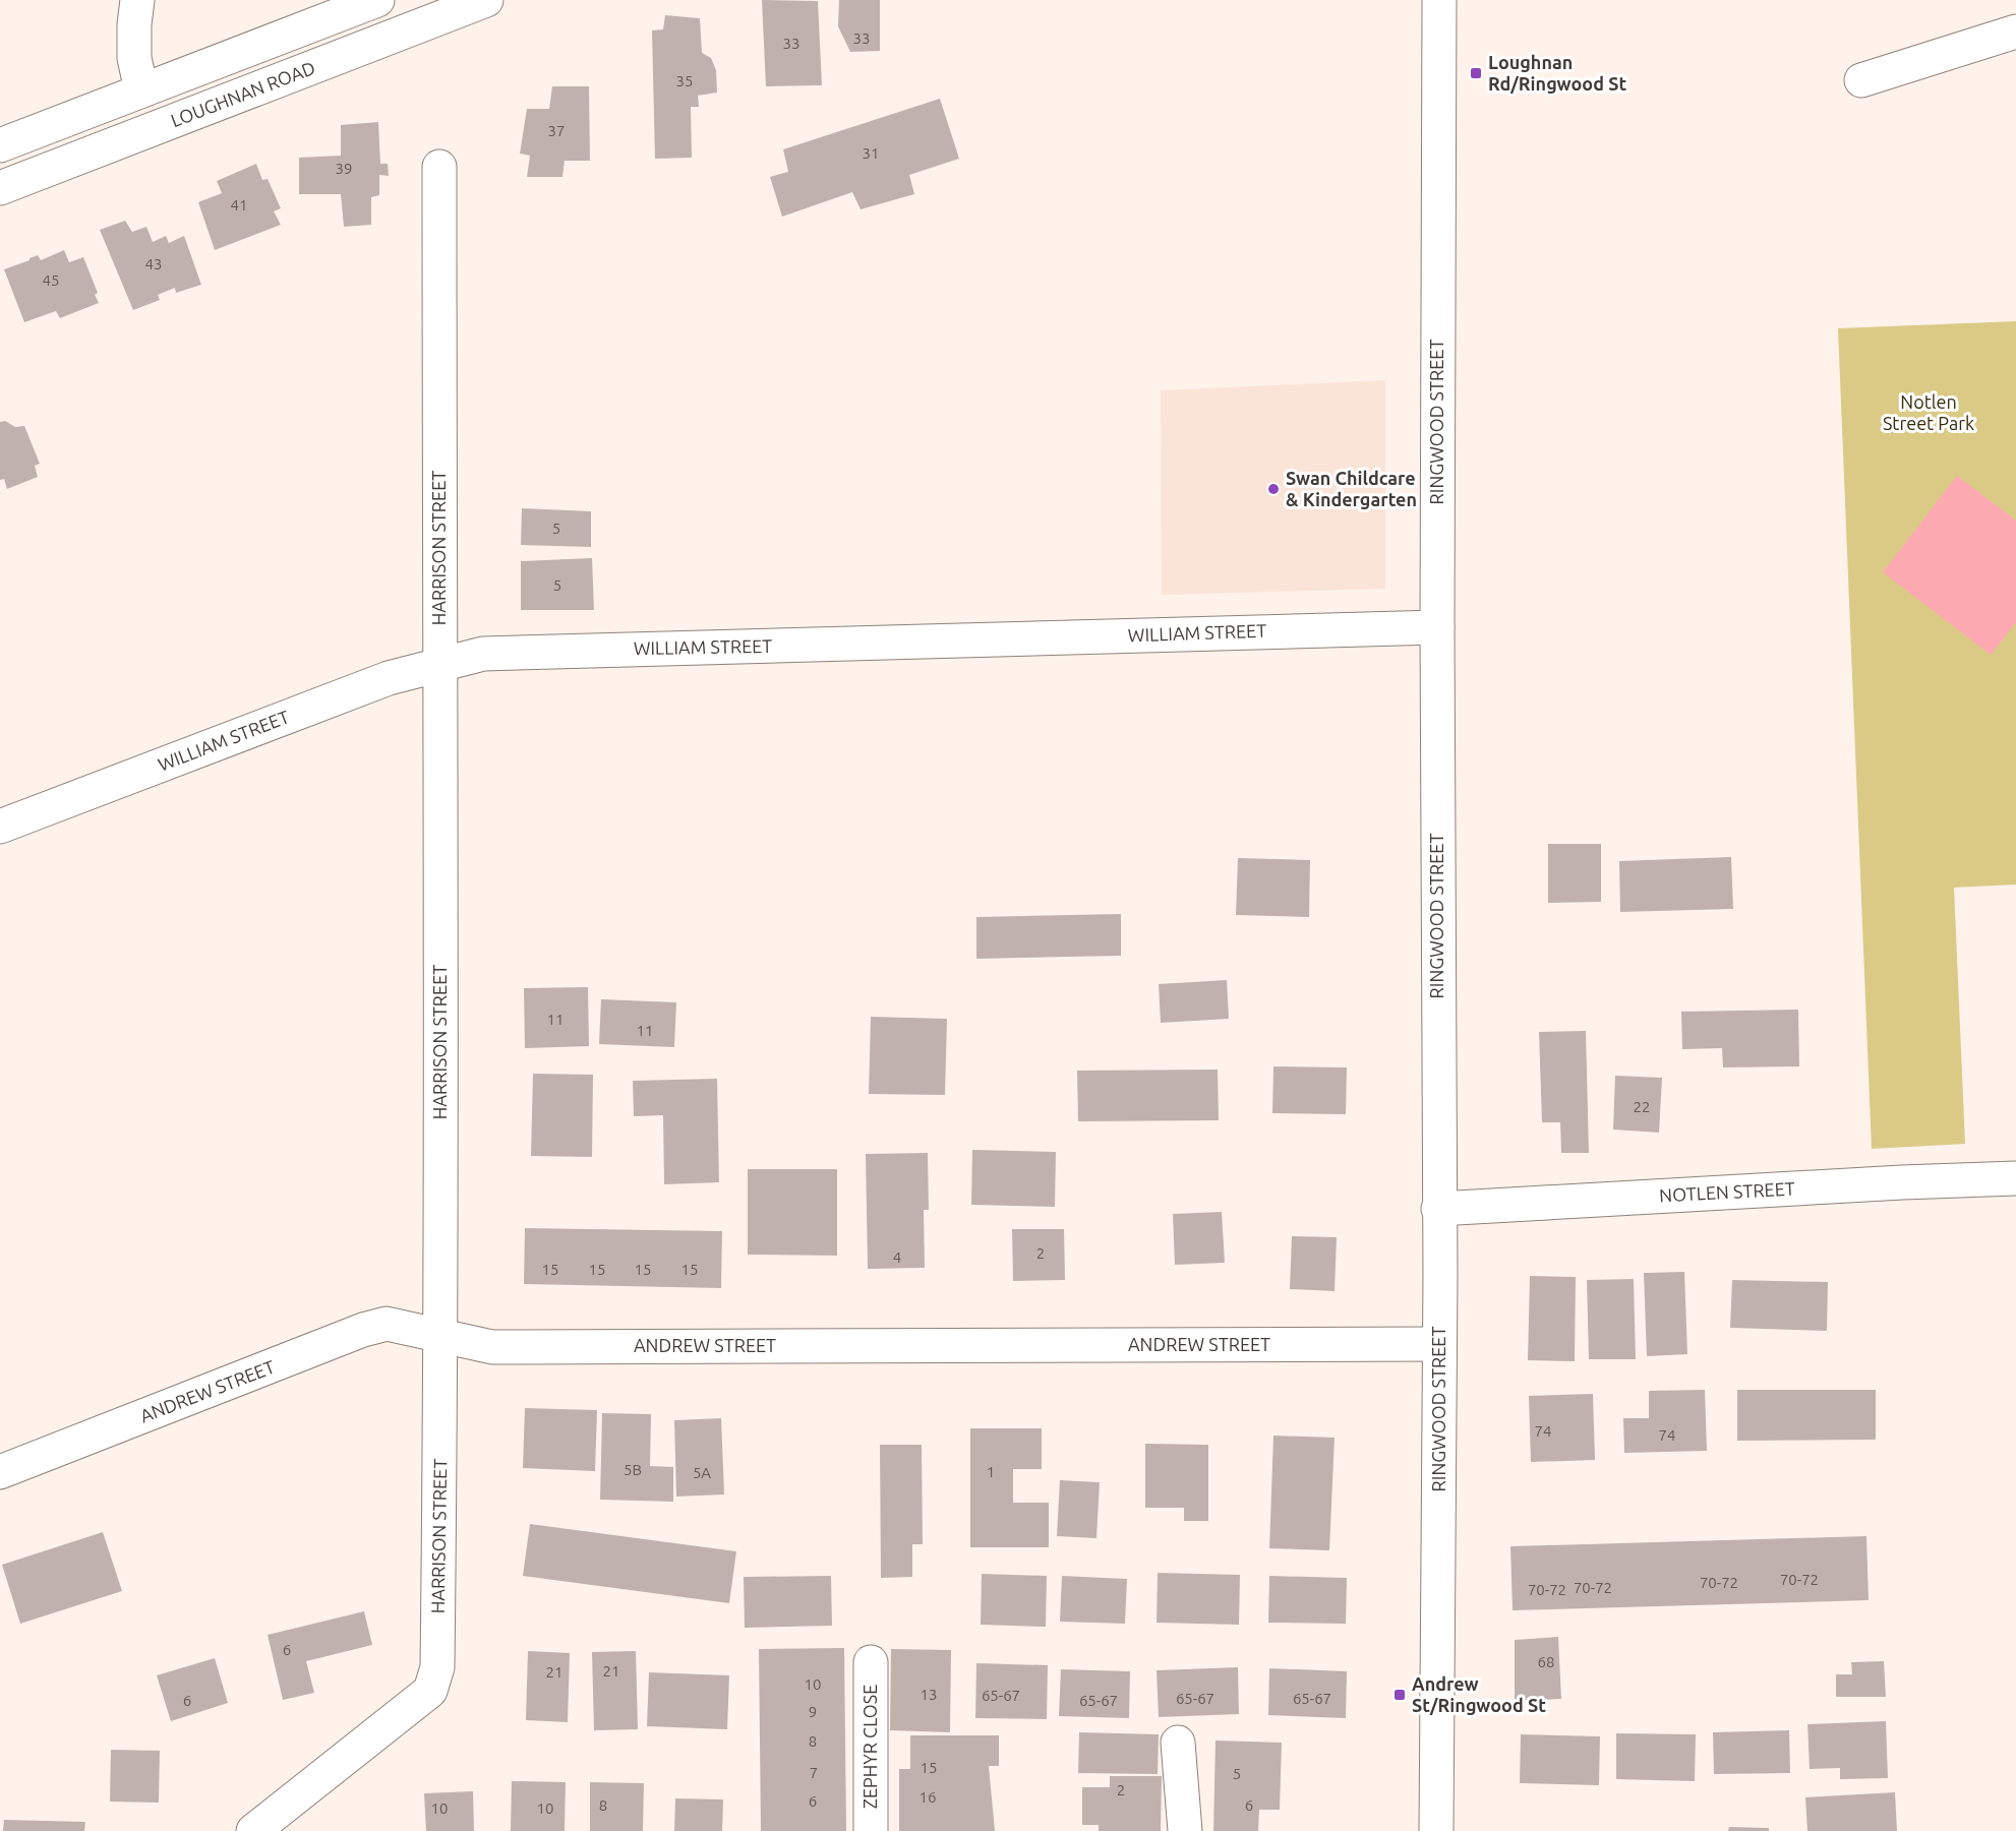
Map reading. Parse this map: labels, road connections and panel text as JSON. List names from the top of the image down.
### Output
{
  "streets": {
    "street": [
      "LOUGHNAN ROAD",
      "RINGWOOD STREET",
      "HARRISON STREET",
      "WILLIAM STREET",
      "NOTLEN STREET",
      "ANDREW STREET",
      "ZEPHYR CLOSE"
    ]
  },
  "crossings": [
    ["RINGWOOD STREET", "WILLIAM STREET"],
    ["RINGWOOD STREET", "NOTLEN STREET"],
    ["RINGWOOD STREET", "ANDREW STREET"],
    ["HARRISON STREET", "WILLIAM STREET"],
    ["HARRISON STREET", "ANDREW STREET"]
  ],
  "parks": ["Notlen Street Park"],
  "places": {
    "transit": ["Loughnan Rd/Ringwood St", "Andrew St/Ringwood St"],
    "other": ["Swan Childcare & Kindergarten"]
  },
  "house_numbers": [
    "33",
    "33",
    "35",
    "37",
    "31",
    "39",
    "41",
    "43",
    "45",
    "5",
    "5",
    "11",
    "11",
    "22",
    "2",
    "4",
    "15",
    "15",
    "15",
    "15",
    "74",
    "74",
    "5B",
    "1",
    "5A",
    "70-72",
    "70-72",
    "70-72",
    "70-72",
    "6",
    "68",
    "21",
    "21",
    "10",
    "13",
    "65-67",
    "65-67",
    "65-67",
    "6",
    "65-67",
    "9",
    "8",
    "15",
    "7",
    "5",
    "2",
    "16",
    "6",
    "8",
    "6",
    "10",
    "10"
  ]
}
